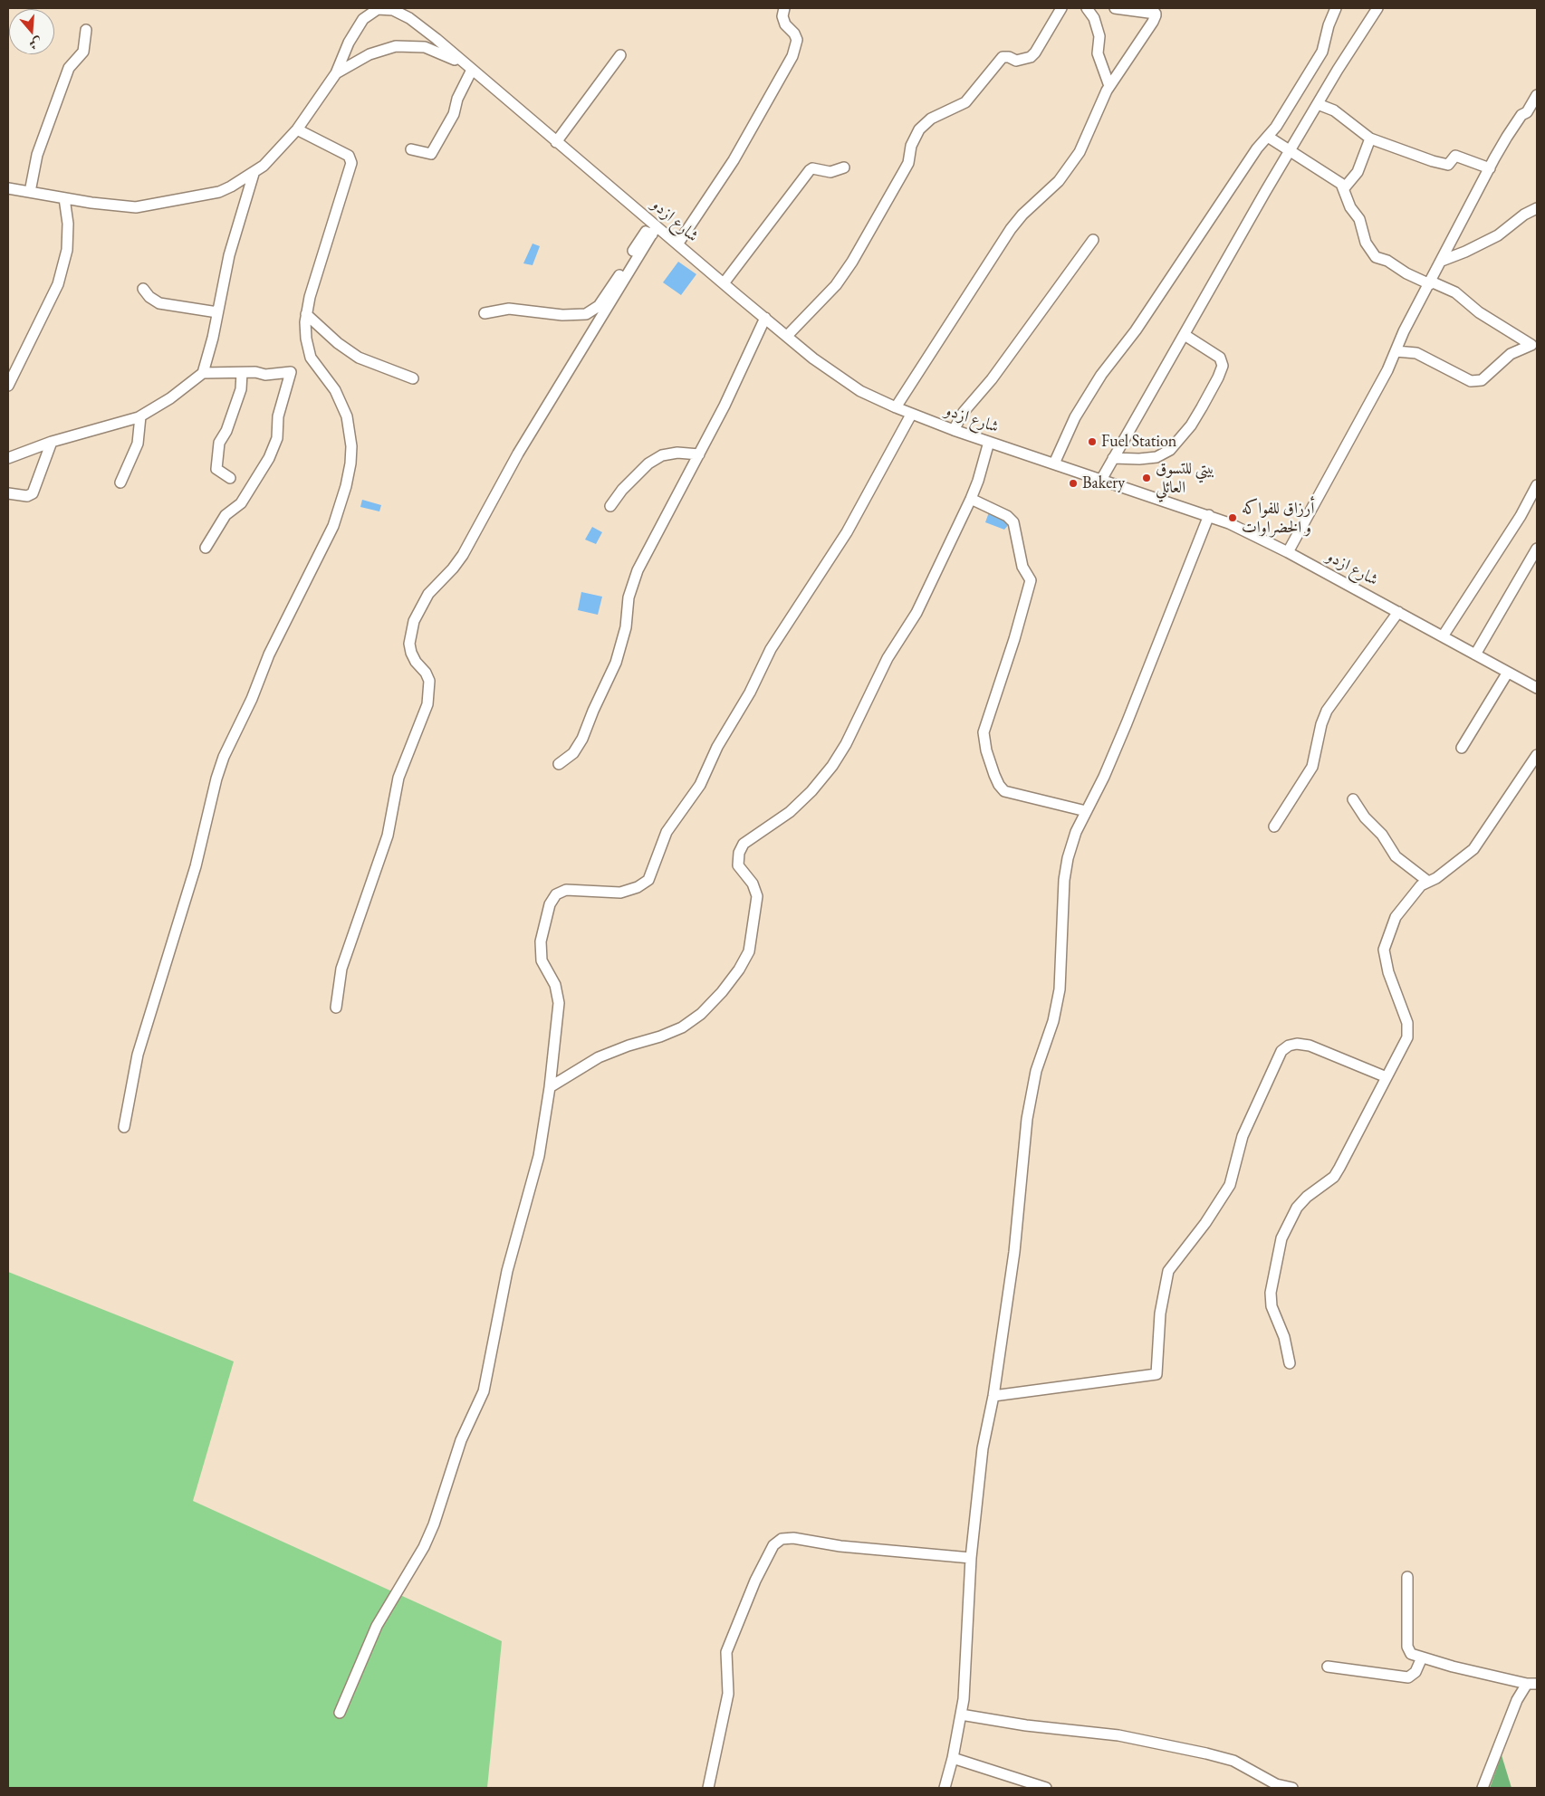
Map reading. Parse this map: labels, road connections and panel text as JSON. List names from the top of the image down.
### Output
{
  "streets": {
    "street": ["شارع ازدو"]
  },
  "places": [
    "Fuel Station",
    "بيتي للتسوق العائلي",
    "Bakery",
    "أرزاق للفواكه و الخضراوات"
  ],
  "north": "bottom"
}
